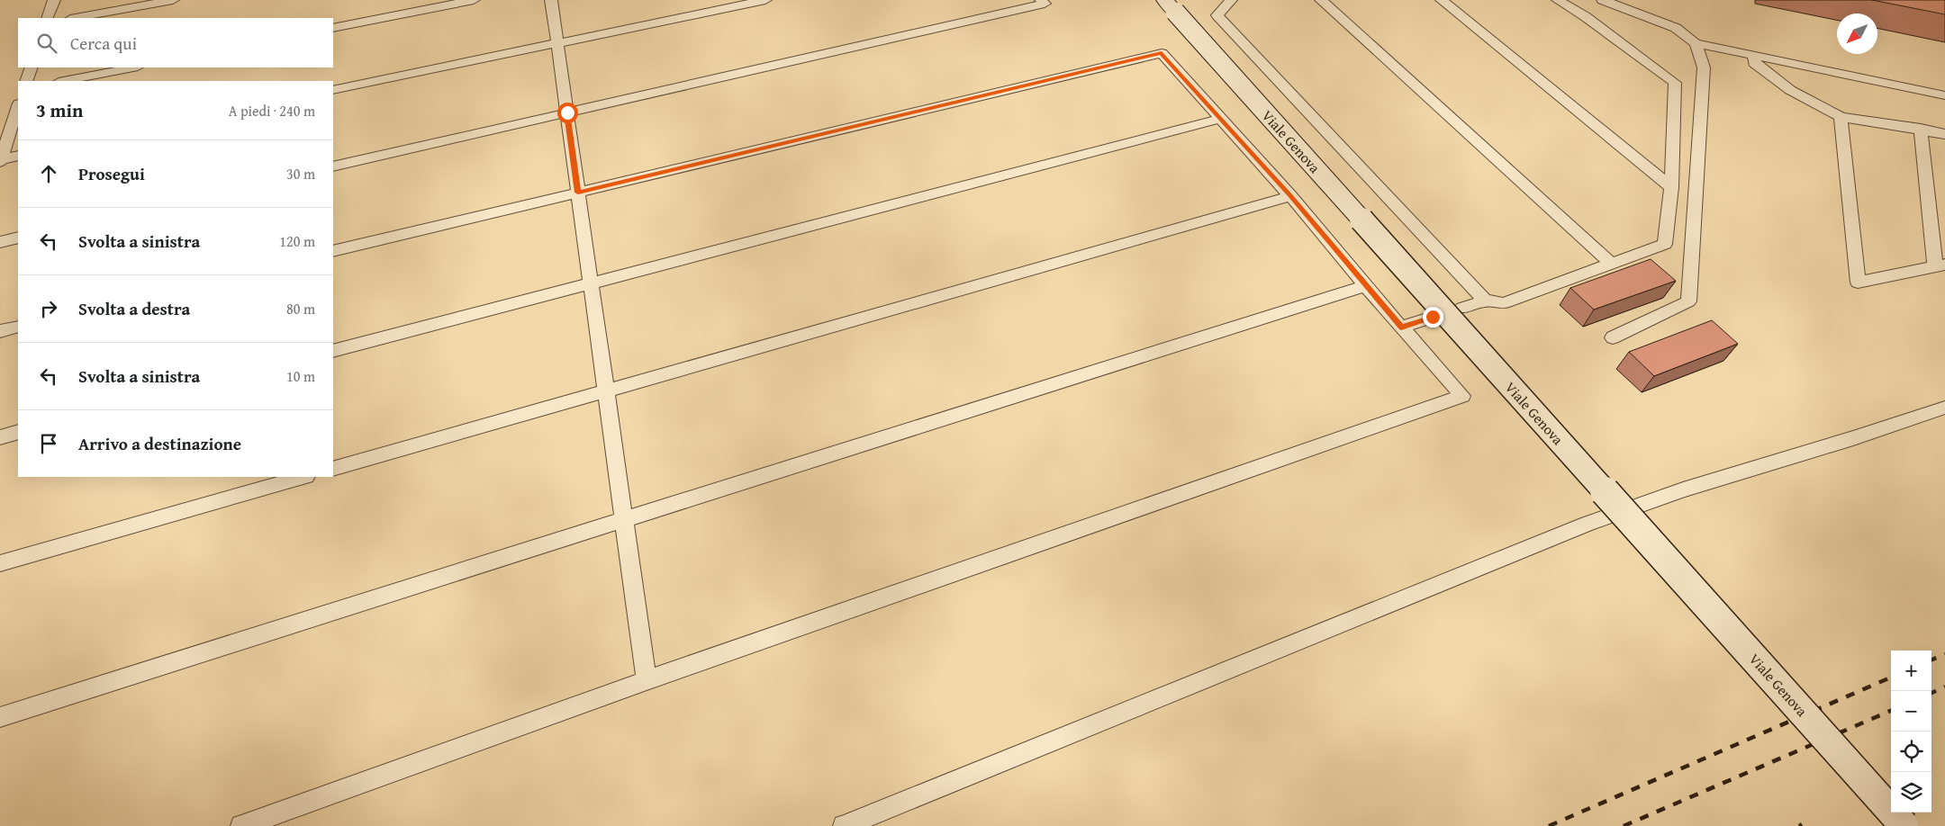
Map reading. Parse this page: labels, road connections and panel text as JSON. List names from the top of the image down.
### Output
{
  "streets": {
    "street": ["Viale Genova"]
  },
  "north": "bottom left",
  "page": {
    "search": "Cerca qui",
    "heading": ["3 min", "A piedi · 240 m"],
    "list": [
      ["Prosegui", "30 m"],
      ["Svolta a sinistra", "120 m"],
      ["Svolta a destra", "80 m"],
      ["Svolta a sinistra", "10 m"],
      "Arrivo a destinazione"
    ],
    "map_buttons": ["+", "−"]
  }
}
